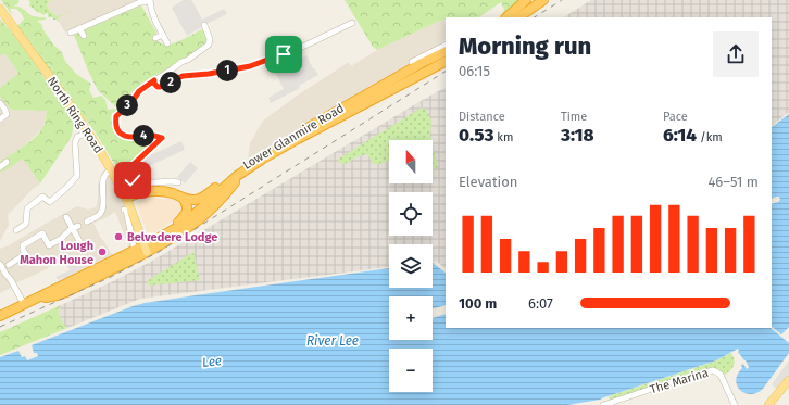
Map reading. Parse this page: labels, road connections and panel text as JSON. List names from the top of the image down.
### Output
{
  "streets": {
    "highway": ["Lower Glanmire Road"],
    "main road": ["North Ring Road"],
    "street": ["The Marina"]
  },
  "water": ["River Lee", "Lee"],
  "places": ["Belvedere Lodge", "Lough Mahon House"],
  "north": "top",
  "page": {
    "heading": ["Morning run", "06:15"],
    "pins": [
      "1",
      "2",
      "3",
      "4"
    ],
    "stats": [
      ["Distance", "0.53 km"],
      ["Time", "3:18"],
      ["Pace", "6:14 /km"]
    ],
    "map_buttons": ["+", "−"],
    "chart": ["Elevation", "46–51 m"],
    "list": [
      {
        "name": "100 m",
        "note": "6:07"
      }
    ]
  }
}
